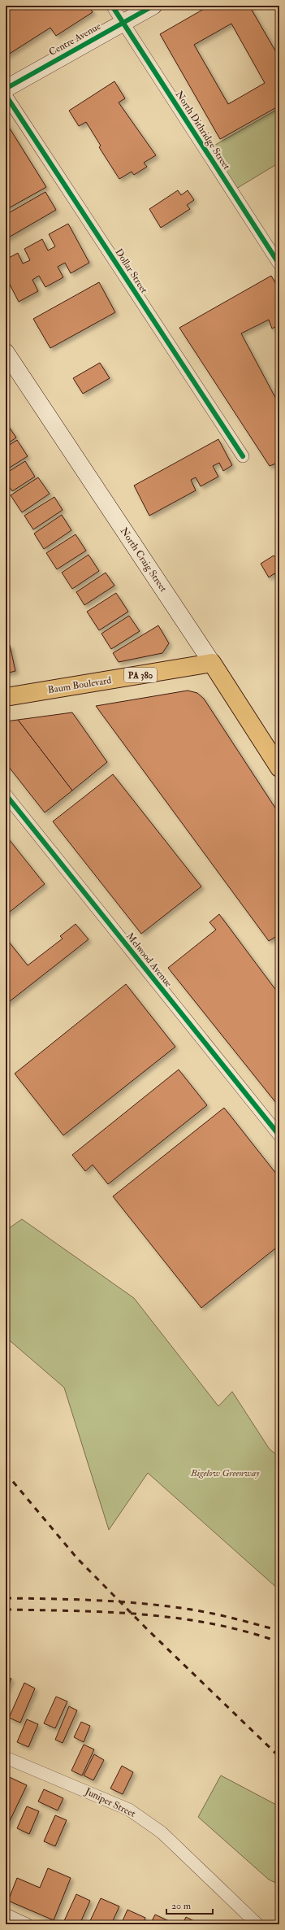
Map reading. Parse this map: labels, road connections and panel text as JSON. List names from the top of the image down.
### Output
{
  "streets": {
    "main road": [
      "Centre Avenue",
      "North Craig Street",
      "PA 380",
      "Baum Boulevard"
    ],
    "street": [
      "North Dithridge Street",
      "Dollar Street",
      "Melwood Avenue",
      "Juniper Street"
    ]
  },
  "crossings": [
    ["Centre Avenue", "North Dithridge Street"],
    ["North Craig Street", "Baum Boulevard"]
  ],
  "parks": ["Bigelow Greenway"],
  "scale_bar": "20 m"
}
